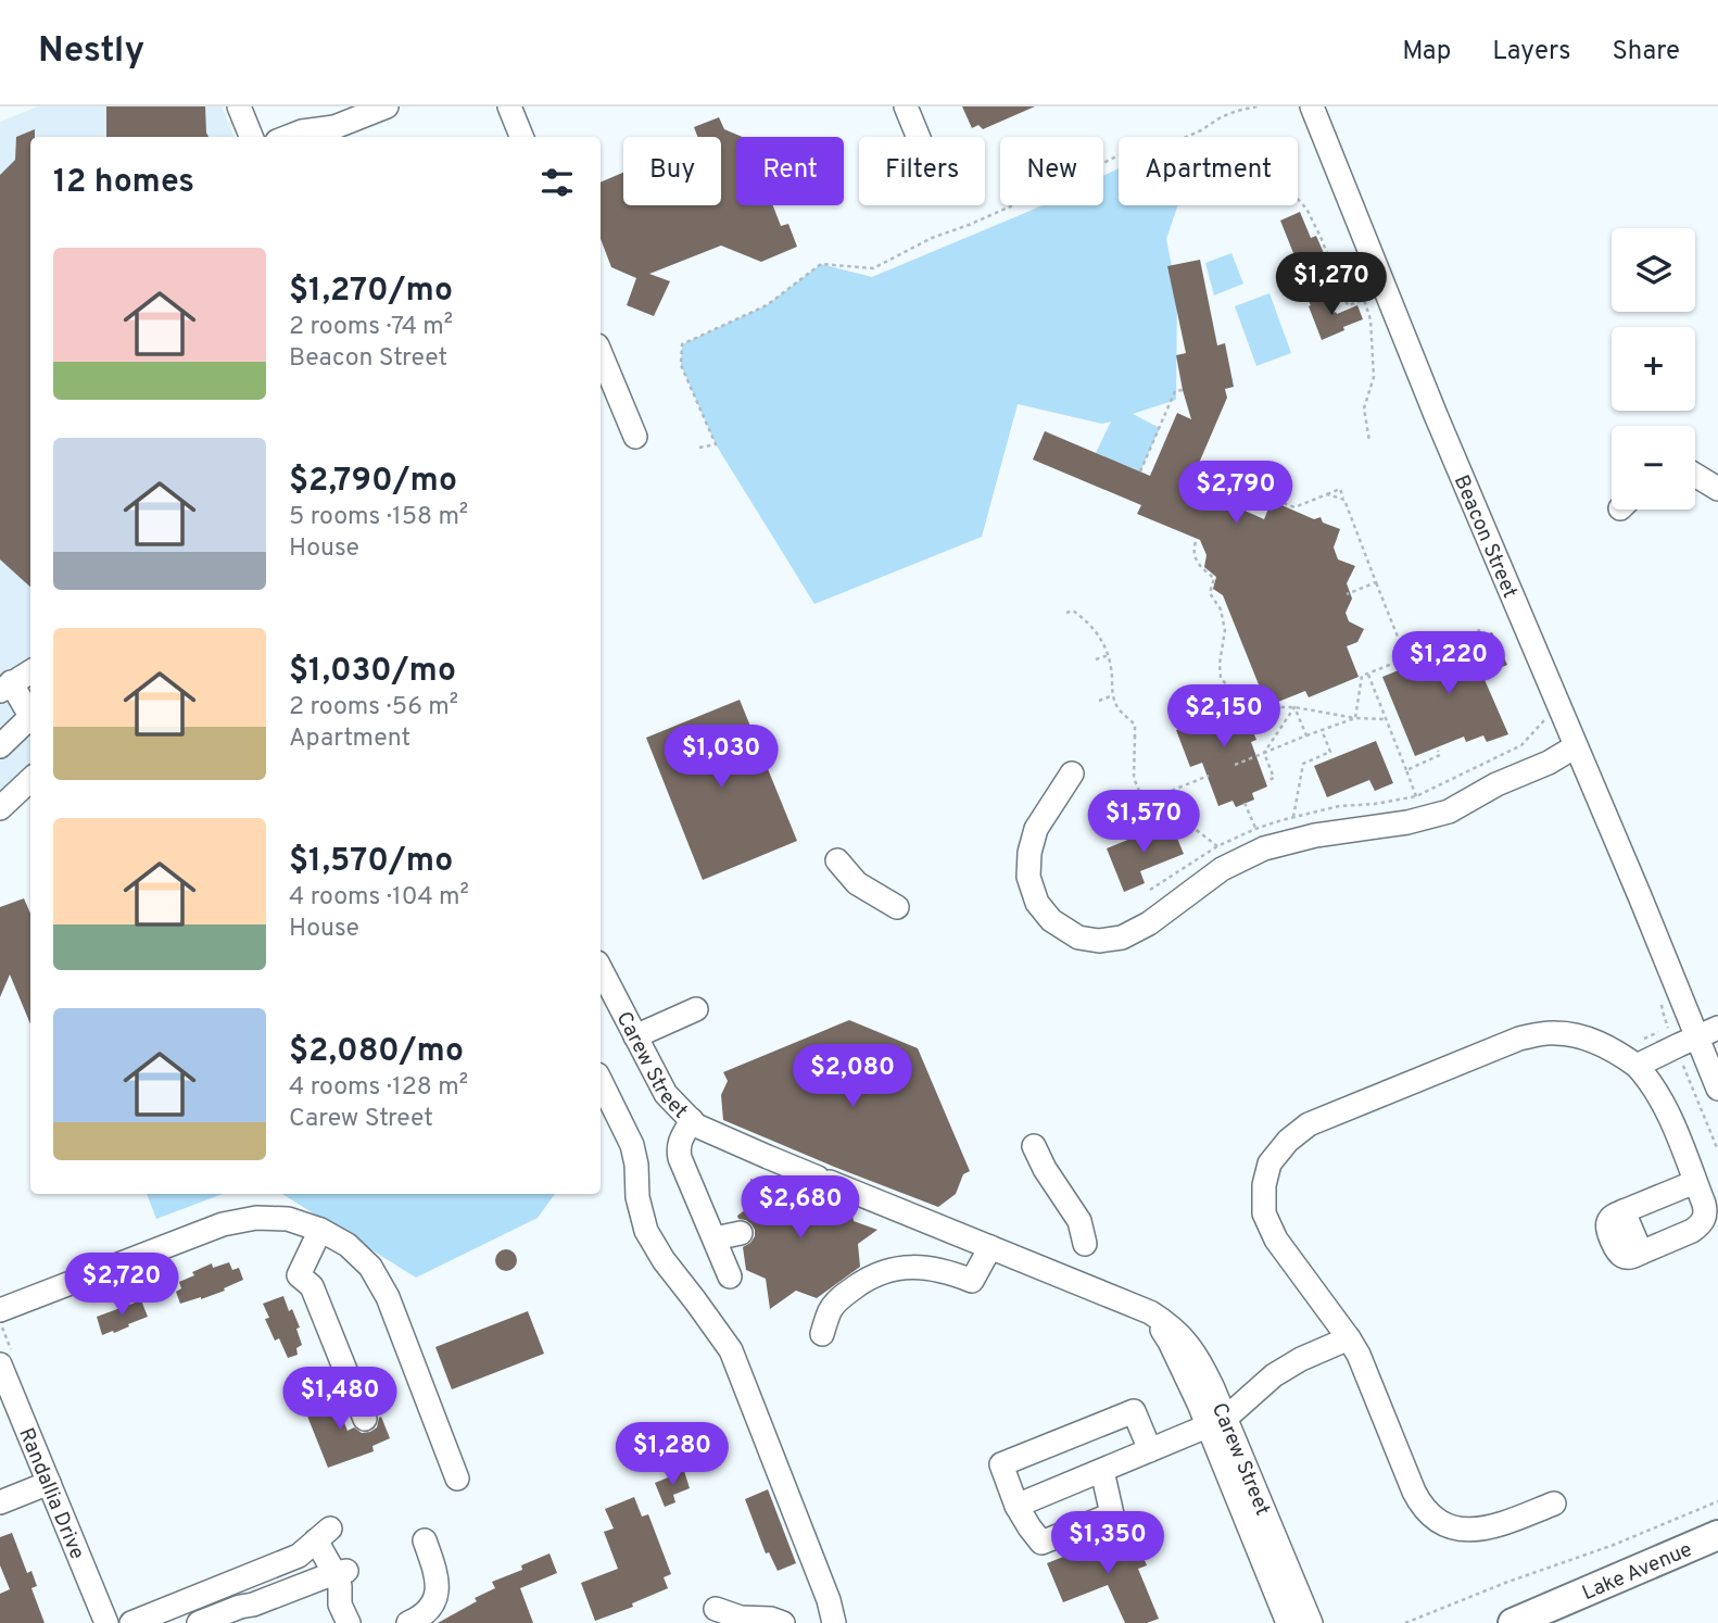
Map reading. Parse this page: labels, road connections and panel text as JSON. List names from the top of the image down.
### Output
{
  "streets": {
    "main road": ["Lake Avenue"],
    "street": ["Beacon Street", "Carew Street", "Randallia Drive"]
  },
  "page": {
    "header": "Nestly",
    "nav": ["Map", "Layers", "Share"],
    "chip": [
      "Buy",
      "Rent",
      "Filters",
      "New",
      "Apartment"
    ],
    "heading": "12 homes",
    "map_buttons": ["+", "−"],
    "list": [
      {
        "name": "$1,270/mo",
        "note": "2 rooms · 74 m² · Beacon Street"
      },
      {
        "name": "$2,790/mo",
        "note": "5 rooms · 158 m² · House"
      },
      {
        "name": "$1,030/mo",
        "note": "2 rooms · 56 m² · Apartment"
      },
      {
        "name": "$1,570/mo",
        "note": "4 rooms · 104 m² · House"
      },
      {
        "name": "$2,080/mo",
        "note": "4 rooms · 128 m² · Carew Street"
      }
    ],
    "price": [
      "$1,270",
      "$2,790",
      "$1,220",
      "$2,150",
      "$1,030",
      "$1,570",
      "$2,080",
      "$2,680",
      "$2,720",
      "$1,480",
      "$1,280",
      "$1,350"
    ]
  }
}
